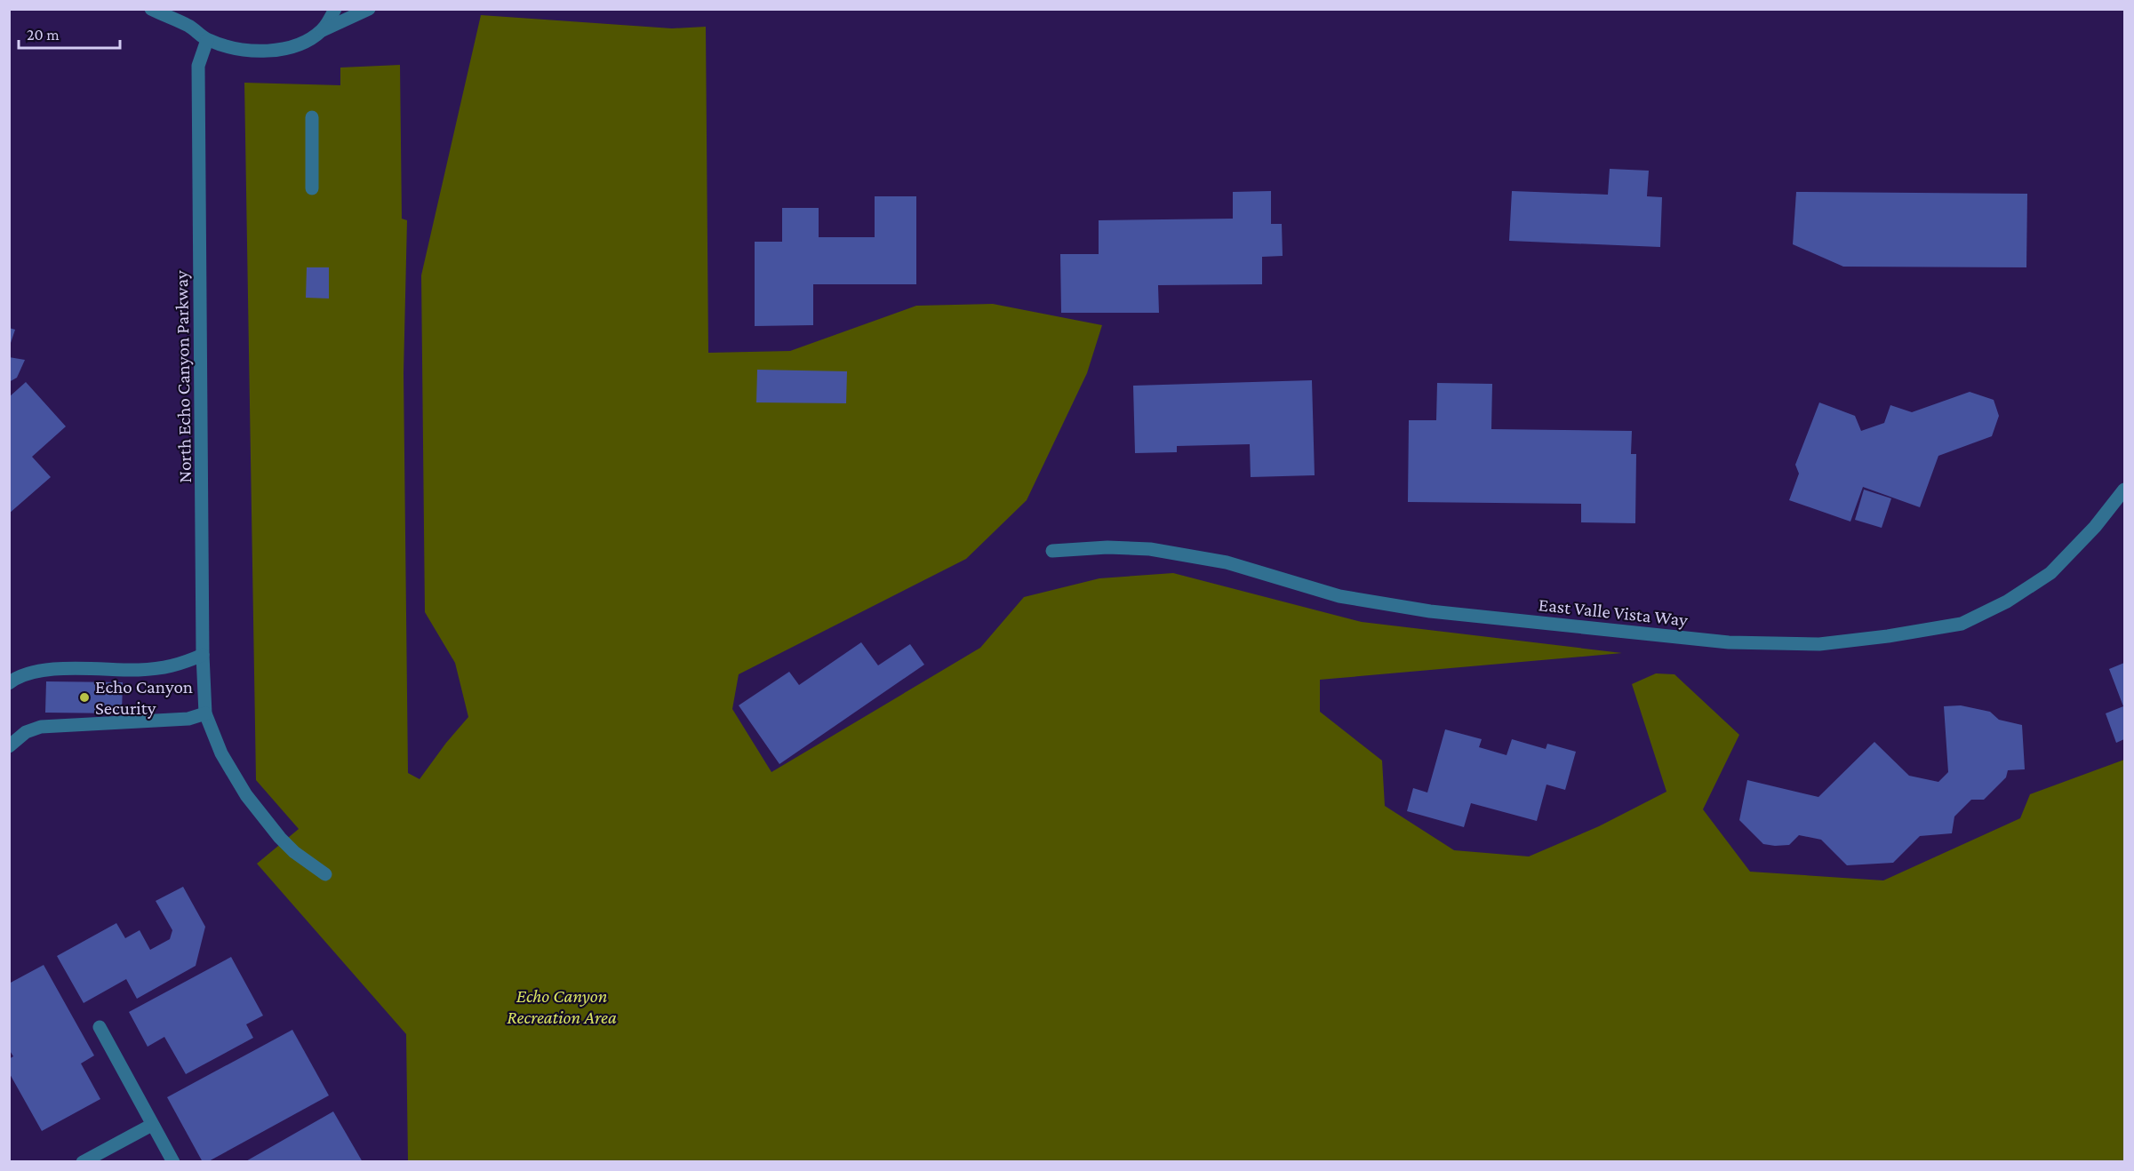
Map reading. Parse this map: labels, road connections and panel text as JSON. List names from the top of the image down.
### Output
{
  "streets": {
    "street": ["North Echo Canyon Parkway", "East Valle Vista Way"]
  },
  "parks": ["Echo Canyon Recreation Area"],
  "places": ["Echo Canyon Security"],
  "scale_bar": "20 m"
}
